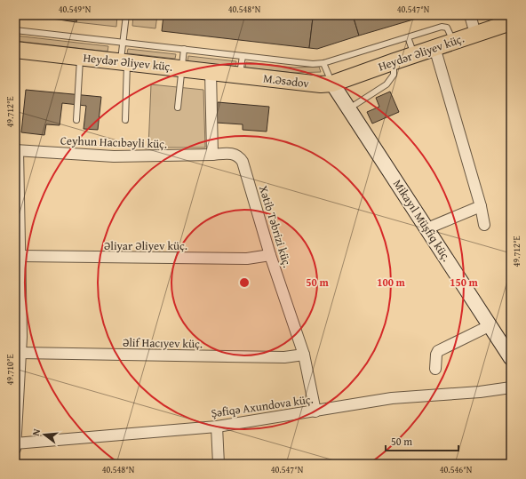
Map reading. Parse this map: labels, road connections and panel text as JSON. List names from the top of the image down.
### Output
{
  "streets": {
    "main road": ["Heydər Əliyev küç.", "M.Əsədov", "Mikayıl Müşfiq küç."],
    "street": [
      "Ceyhun Hacıbəyli küç.",
      "Xətib Təbrizi küç.",
      "Əliyar Əliyev küç.",
      "Əlif Hacıyev küç.",
      "Şəfiqə Axundova küç."
    ]
  },
  "crossings": [
    ["Heydər Əliyev küç.", "M.Əsədov"],
    ["Heydər Əliyev küç.", "Mikayıl Müşfiq küç."],
    ["M.Əsədov", "Mikayıl Müşfiq küç."],
    ["Ceyhun Hacıbəyli küç.", "Xətib Təbrizi küç."],
    ["Xətib Təbrizi küç.", "Əliyar Əliyev küç."],
    ["Xətib Təbrizi küç.", "Əlif Hacıyev küç."],
    ["Xətib Təbrizi küç.", "Şəfiqə Axundova küç."]
  ],
  "scale_bar": "50 m",
  "north": "left",
  "coordinates": [
    "40.549°N",
    "40.548°N",
    "40.547°N",
    "49.712°E",
    "49.710°E",
    "40.546°N"
  ],
  "rings": ["50 m", "100 m", "150 m"]
}
